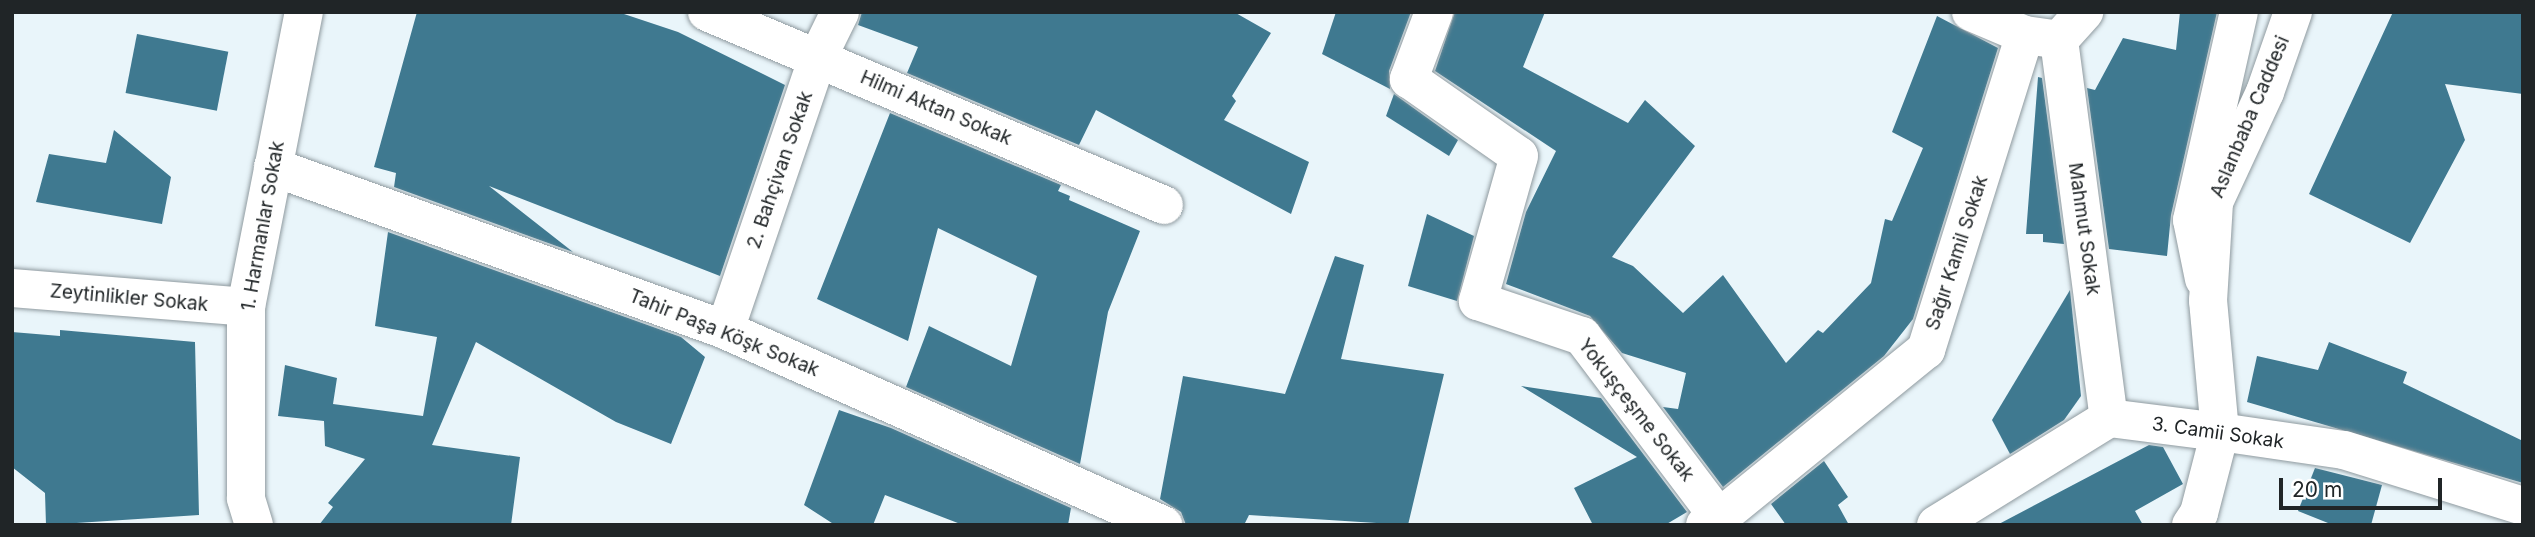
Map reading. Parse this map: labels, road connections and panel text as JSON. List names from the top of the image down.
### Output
{
  "streets": {
    "street": [
      "Hilmi Aktan Sokak",
      "Aslanbaba Caddesi",
      "2. Bahçivan Sokak",
      "1. Harmanlar Sokak",
      "Mahmut Sokak",
      "Sağır Kamil Sokak",
      "Zeytinlikler Sokak",
      "Tahir Paşa Köşk Sokak",
      "Yokuşçeşme Sokak",
      "3. Camii Sokak"
    ]
  },
  "crossings": [
    ["Hilmi Aktan Sokak", "2. Bahçivan Sokak"],
    ["Aslanbaba Caddesi", "3. Camii Sokak"],
    ["2. Bahçivan Sokak", "Tahir Paşa Köşk Sokak"],
    ["1. Harmanlar Sokak", "Zeytinlikler Sokak"],
    ["1. Harmanlar Sokak", "Tahir Paşa Köşk Sokak"],
    ["Mahmut Sokak", "Sağır Kamil Sokak"],
    ["Mahmut Sokak", "3. Camii Sokak"],
    ["Sağır Kamil Sokak", "Yokuşçeşme Sokak"]
  ],
  "scale_bar": "20 m"
}
